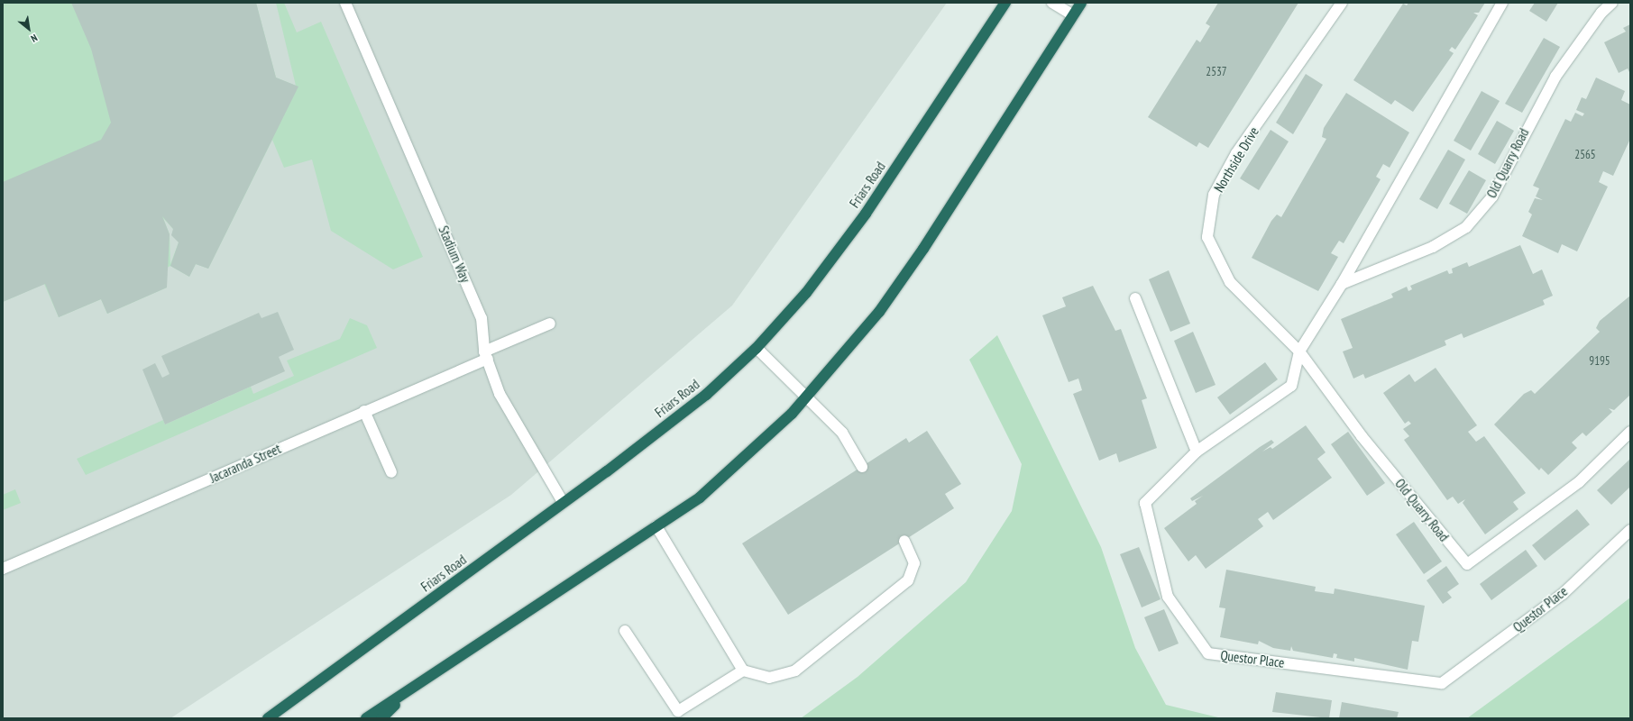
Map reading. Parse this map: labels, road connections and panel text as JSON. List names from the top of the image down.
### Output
{
  "streets": {
    "highway": ["Friars Road"],
    "street": [
      "Northside Drive",
      "Old Quarry Road",
      "Stadium Way",
      "Jacaranda Street",
      "Questor Place"
    ]
  },
  "crossings": [
    ["Northside Drive", "Old Quarry Road"],
    ["Northside Drive", "Questor Place"],
    ["Old Quarry Road", "Questor Place"],
    ["Friars Road", "Stadium Way"],
    ["Stadium Way", "Jacaranda Street"]
  ],
  "house_numbers": ["2537", "2565", "9195"],
  "north": "bottom right"
}
